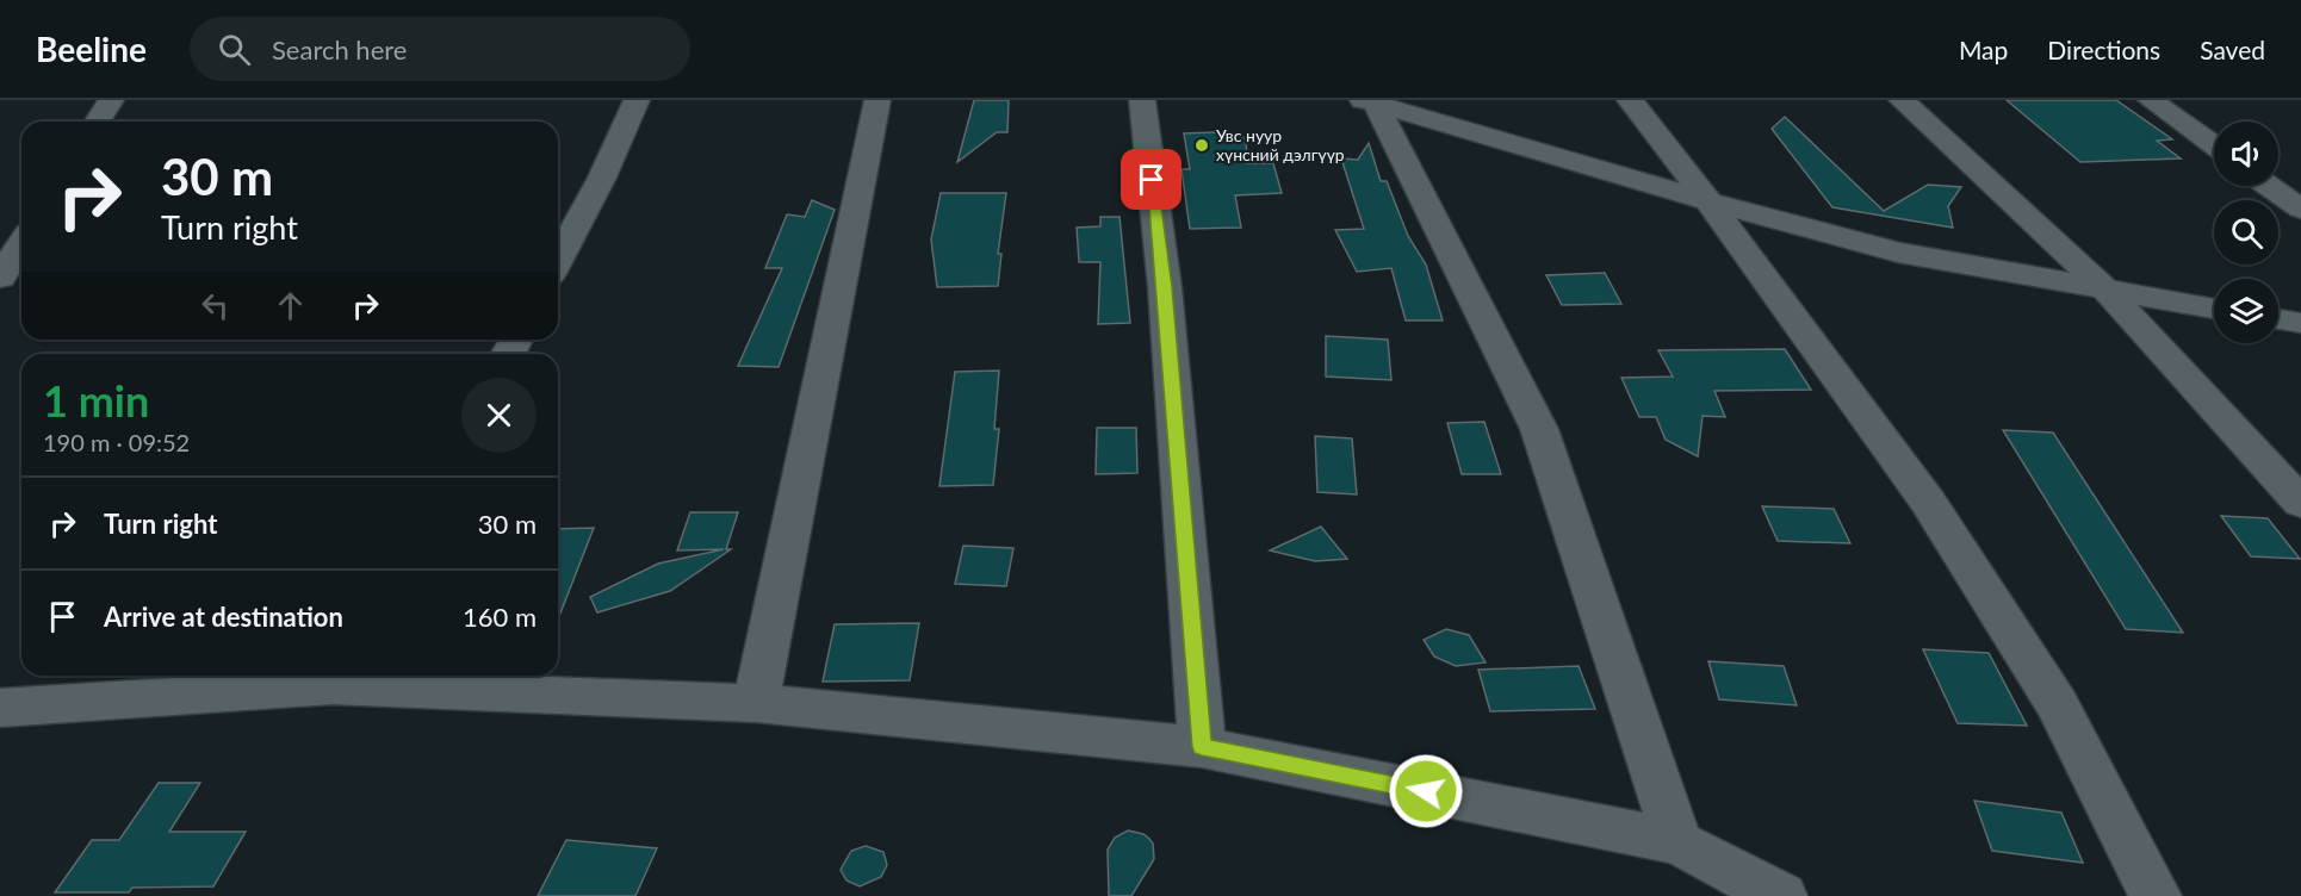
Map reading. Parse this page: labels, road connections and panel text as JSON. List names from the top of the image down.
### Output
{
  "places": ["Увс нуур хүнсний дэлгүүр"],
  "page": {
    "header": "Beeline",
    "search": "Search here",
    "nav": ["Map", "Directions", "Saved"],
    "turn": ["30 m", "Turn right"],
    "heading": ["1 min", "190 m · 09:52"],
    "list": [
      {
        "name": "Turn right",
        "value": "30 m"
      },
      {
        "name": "Arrive at destination",
        "value": "160 m"
      }
    ]
  }
}
